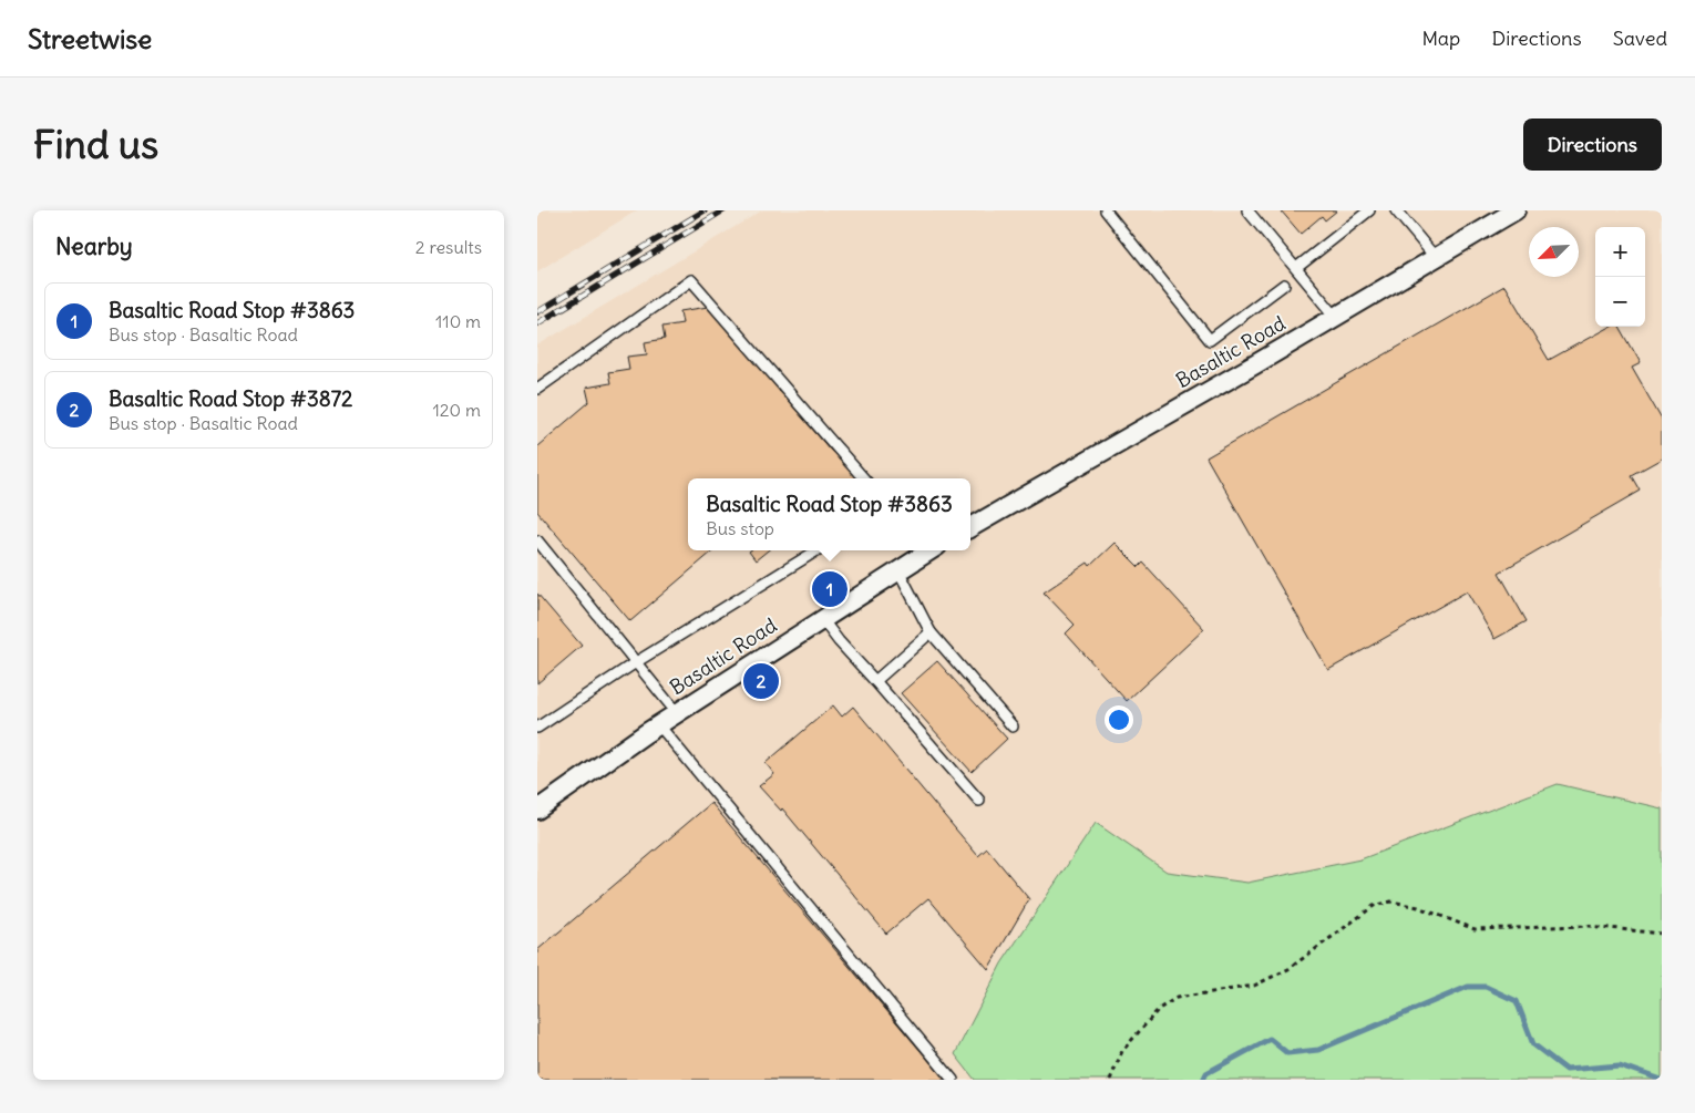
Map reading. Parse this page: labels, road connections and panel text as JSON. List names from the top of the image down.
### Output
{
  "streets": {
    "street": ["Basaltic Road"]
  },
  "north": "bottom left",
  "page": {
    "header": "Streetwise",
    "nav": ["Map", "Directions", "Saved"],
    "buttons": "Directions",
    "title": "Find us",
    "heading": ["Nearby", "2 results"],
    "map_buttons": ["+", "−"],
    "list": [
      {
        "mark": "1",
        "name": "Basaltic Road Stop #3863",
        "note": "Bus stop · Basaltic Road",
        "value": "110 m"
      },
      {
        "mark": "2",
        "name": "Basaltic Road Stop #3872",
        "note": "Bus stop · Basaltic Road",
        "value": "120 m"
      }
    ],
    "popup": ["Basaltic Road Stop #3863", "Bus stop"],
    "pins": ["1", "2"]
  }
}
